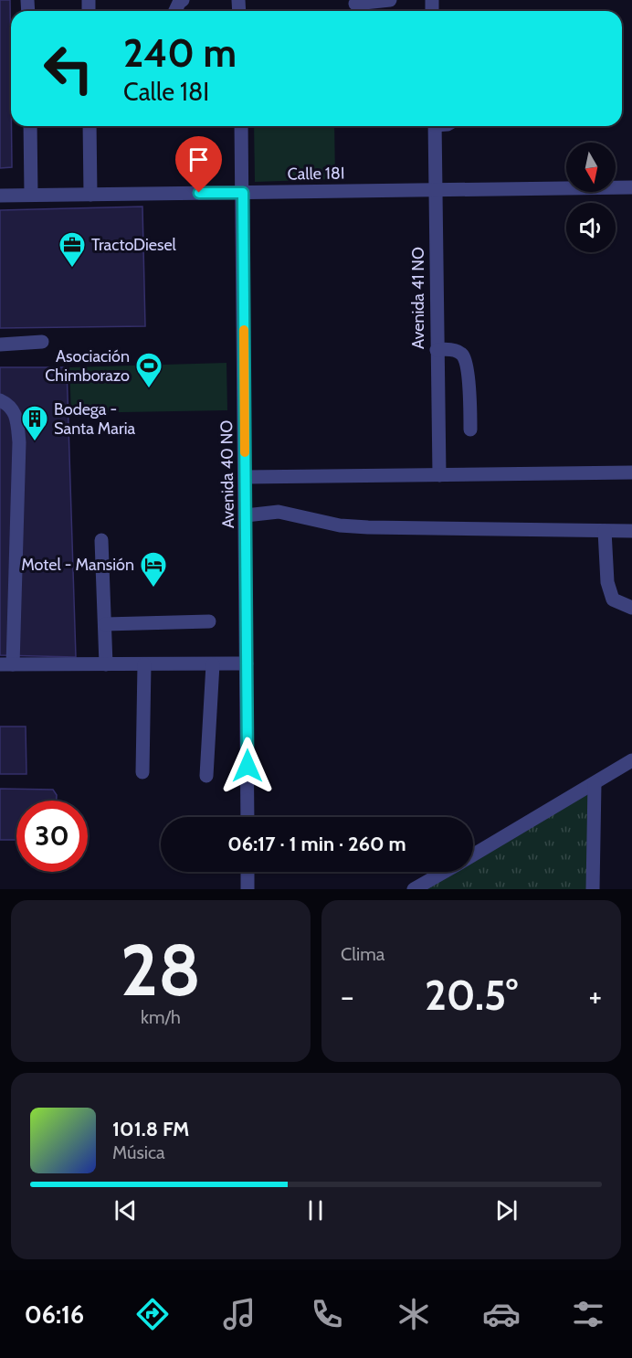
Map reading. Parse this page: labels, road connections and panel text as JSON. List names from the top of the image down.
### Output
{
  "streets": {
    "street": ["Calle 18I", "Avenida 41 NO", "Avenida 40 NO"]
  },
  "crossings": [
    ["Calle 18I", "Avenida 41 NO"],
    ["Calle 18I", "Avenida 40 NO"]
  ],
  "places": {
    "office": ["TractoDiesel"],
    "sports": ["Asociación Chimborazo"],
    "building": ["Bodega - Santa Maria"],
    "hotel": ["Motel - Mansión"]
  },
  "north": "bottom",
  "page": {
    "turn": ["240 m", "Calle 18I"],
    "limit": "30",
    "trip": "06:17 · 1 min · 260 m",
    "tile": [
      ["28", "km/h"],
      "Clima"
    ],
    "heat": ["−", "20.5°", "+"],
    "song": ["101.8 FM", "Música"],
    "tabs": "06:16"
  }
}
